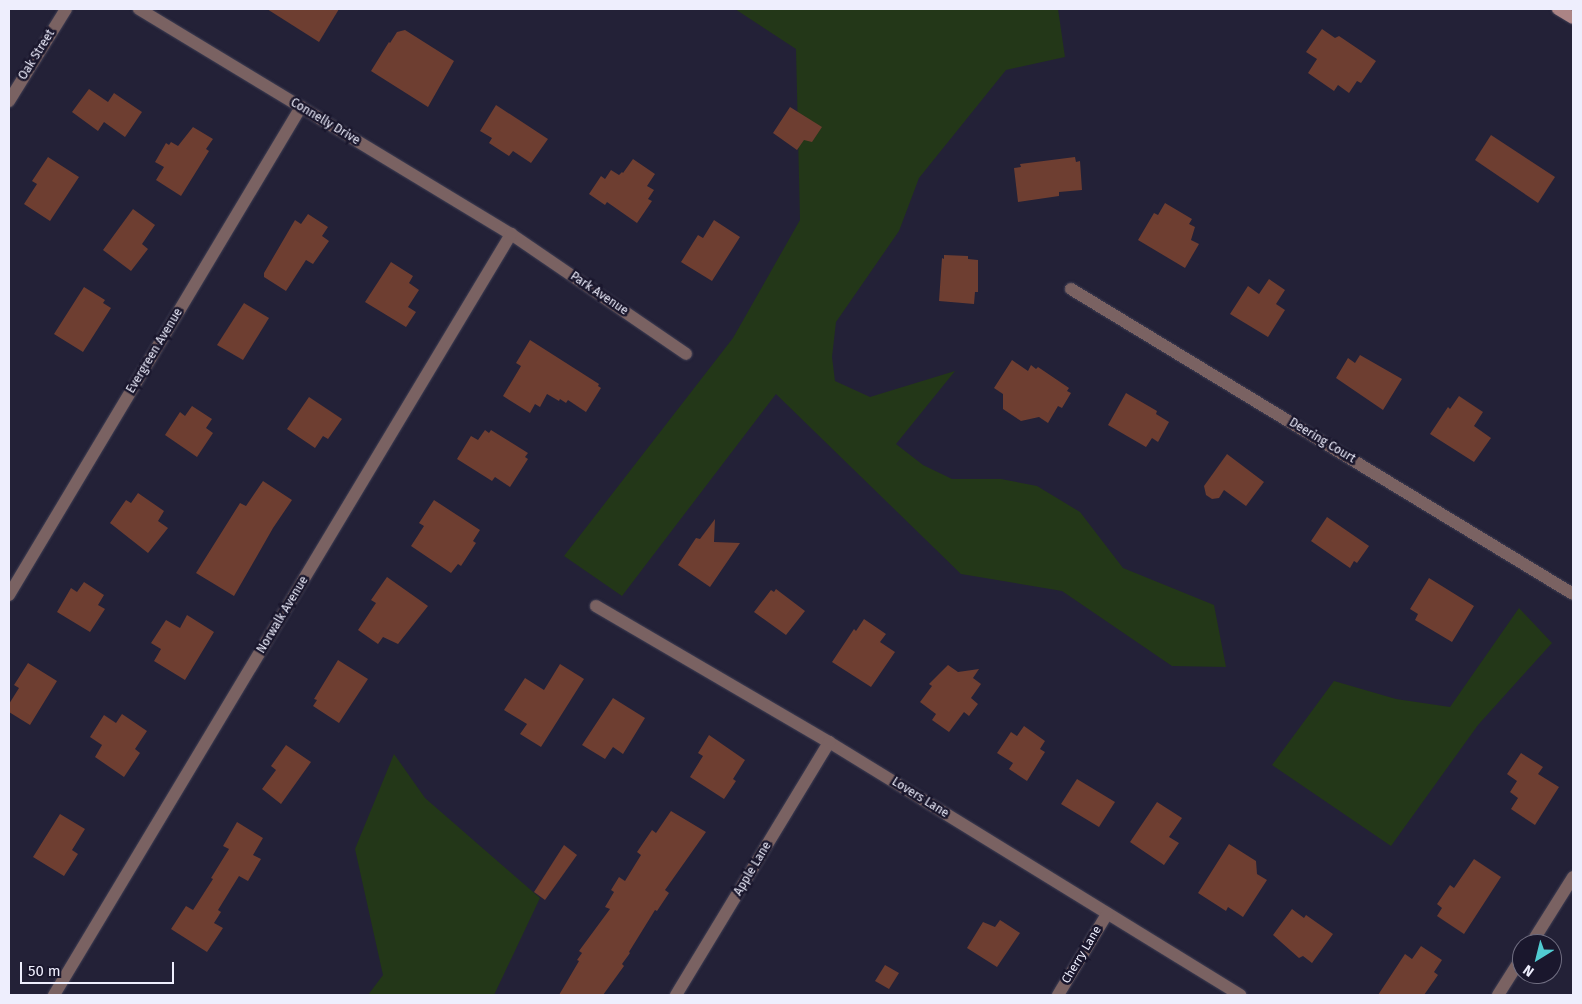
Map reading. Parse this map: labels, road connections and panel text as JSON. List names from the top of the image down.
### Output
{
  "streets": {
    "street": [
      "Oak Street",
      "Connelly Drive",
      "Park Avenue",
      "Evergreen Avenue",
      "Deering Court",
      "Norwalk Avenue",
      "Lovers Lane",
      "Apple Lane",
      "Cherry Lane"
    ]
  },
  "crossings": [
    ["Connelly Drive", "Park Avenue"],
    ["Connelly Drive", "Evergreen Avenue"],
    ["Connelly Drive", "Norwalk Avenue"],
    ["Park Avenue", "Norwalk Avenue"],
    ["Lovers Lane", "Apple Lane"],
    ["Lovers Lane", "Cherry Lane"]
  ],
  "scale_bar": "50 m",
  "north": "bottom left"
}
